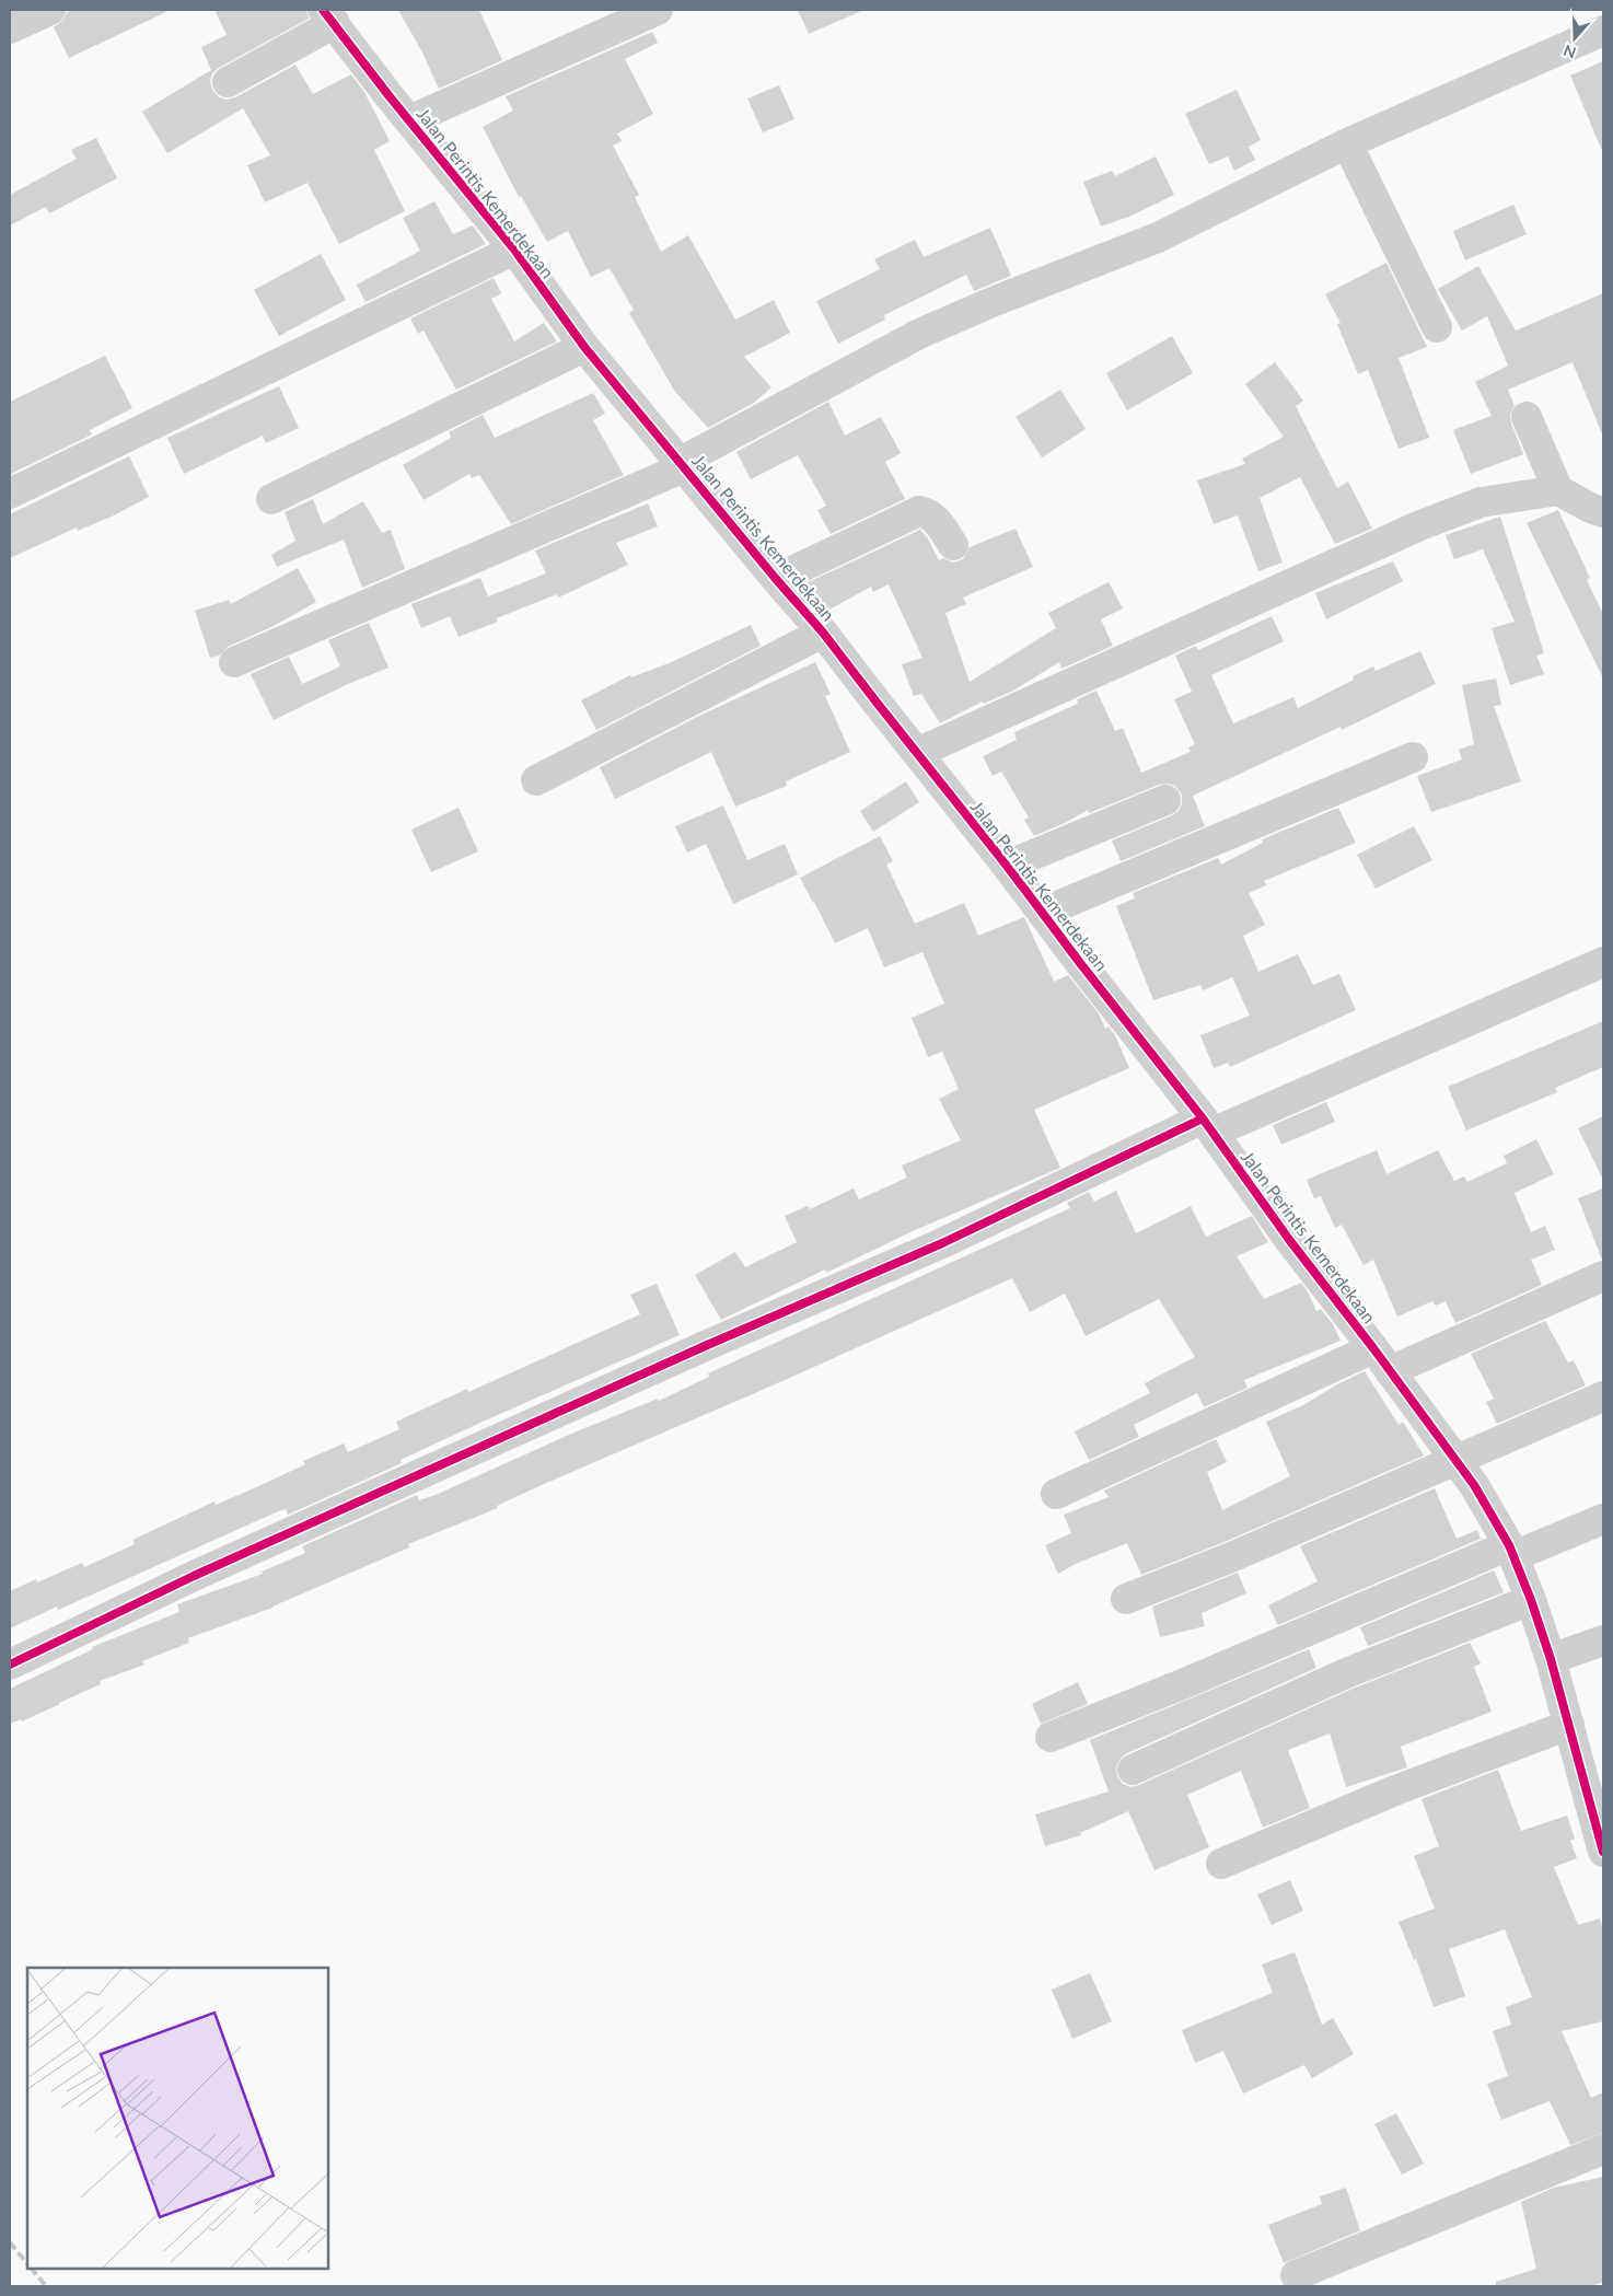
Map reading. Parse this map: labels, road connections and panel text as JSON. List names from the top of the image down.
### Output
{
  "streets": {
    "street": ["Jalan Perintis Kemerdekaan"]
  },
  "north": "bottom"
}
